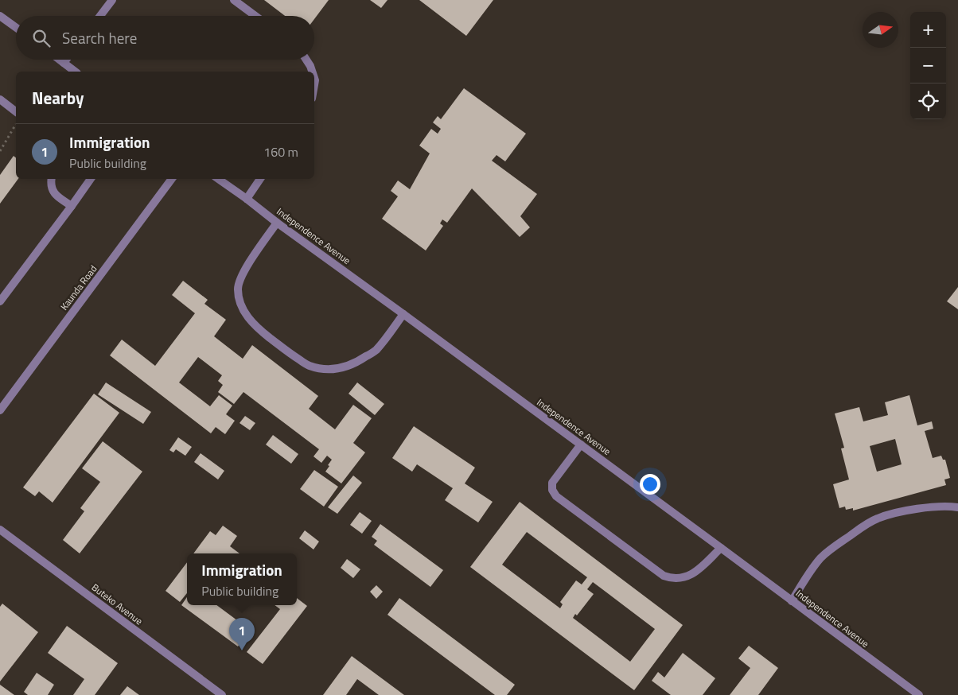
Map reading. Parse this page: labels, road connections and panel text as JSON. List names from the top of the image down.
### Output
{
  "streets": {
    "street": ["Independence Avenue", "Kaunda Road", "Buteko Avenue"]
  },
  "north": "right",
  "page": {
    "map_buttons": ["+", "−"],
    "search": "Search here",
    "heading": "Nearby",
    "list": [
      {
        "mark": "1",
        "name": "Immigration",
        "note": "Public building",
        "value": "160 m"
      }
    ],
    "popup": ["Immigration", "Public building"],
    "pins": "1"
  }
}
